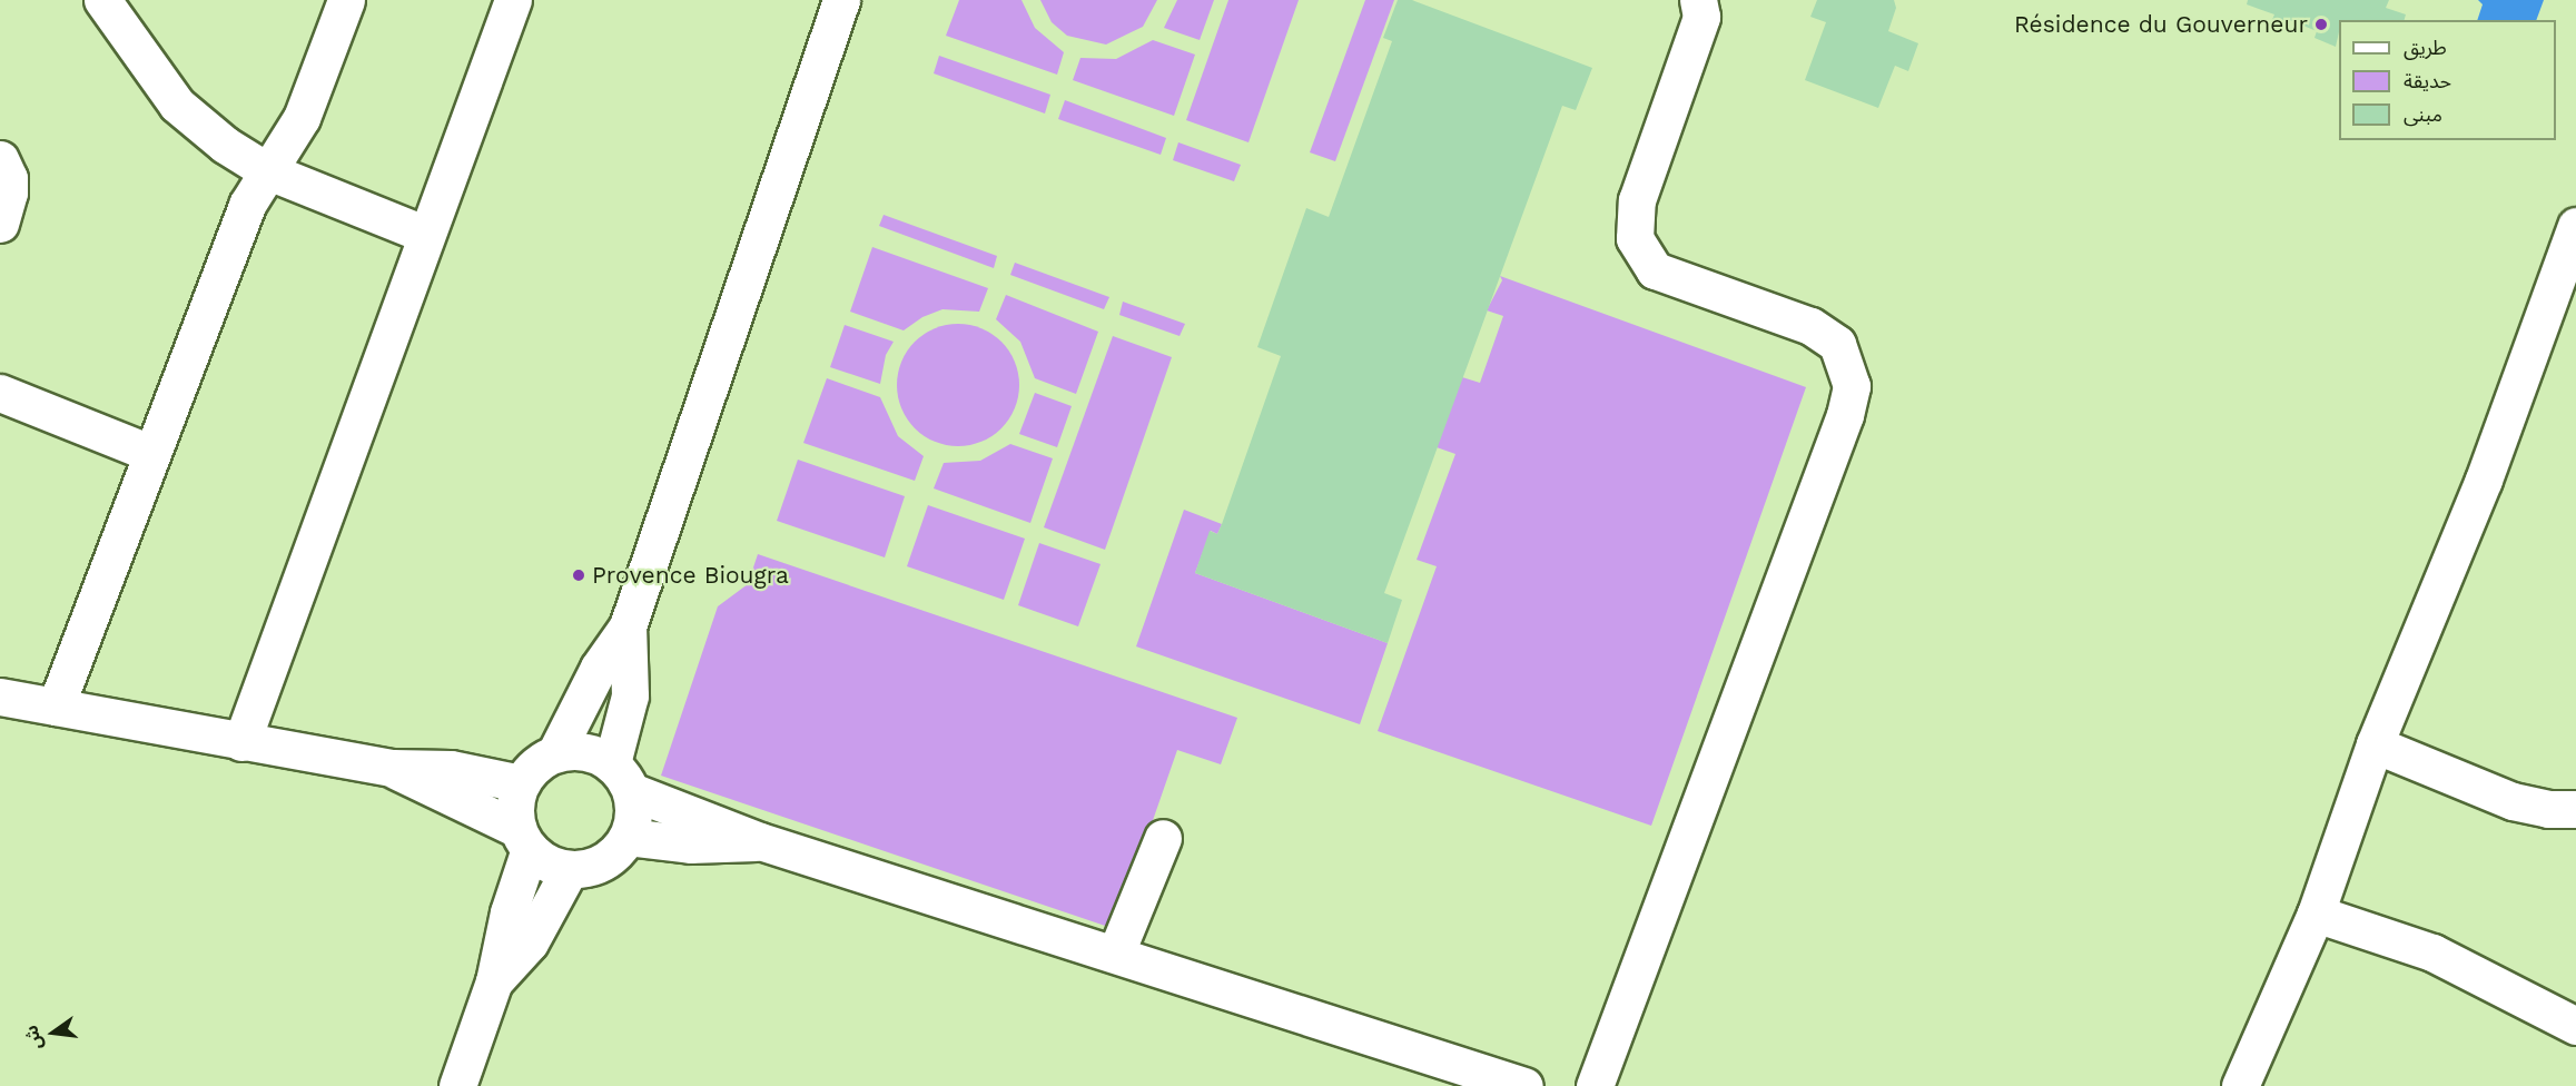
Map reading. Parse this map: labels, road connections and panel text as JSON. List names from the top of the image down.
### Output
{
  "places": ["Résidence du Gouverneur", "Provence Biougra"],
  "legend": ["طريق", "حديقة", "مبنى"],
  "north": "left"
}
